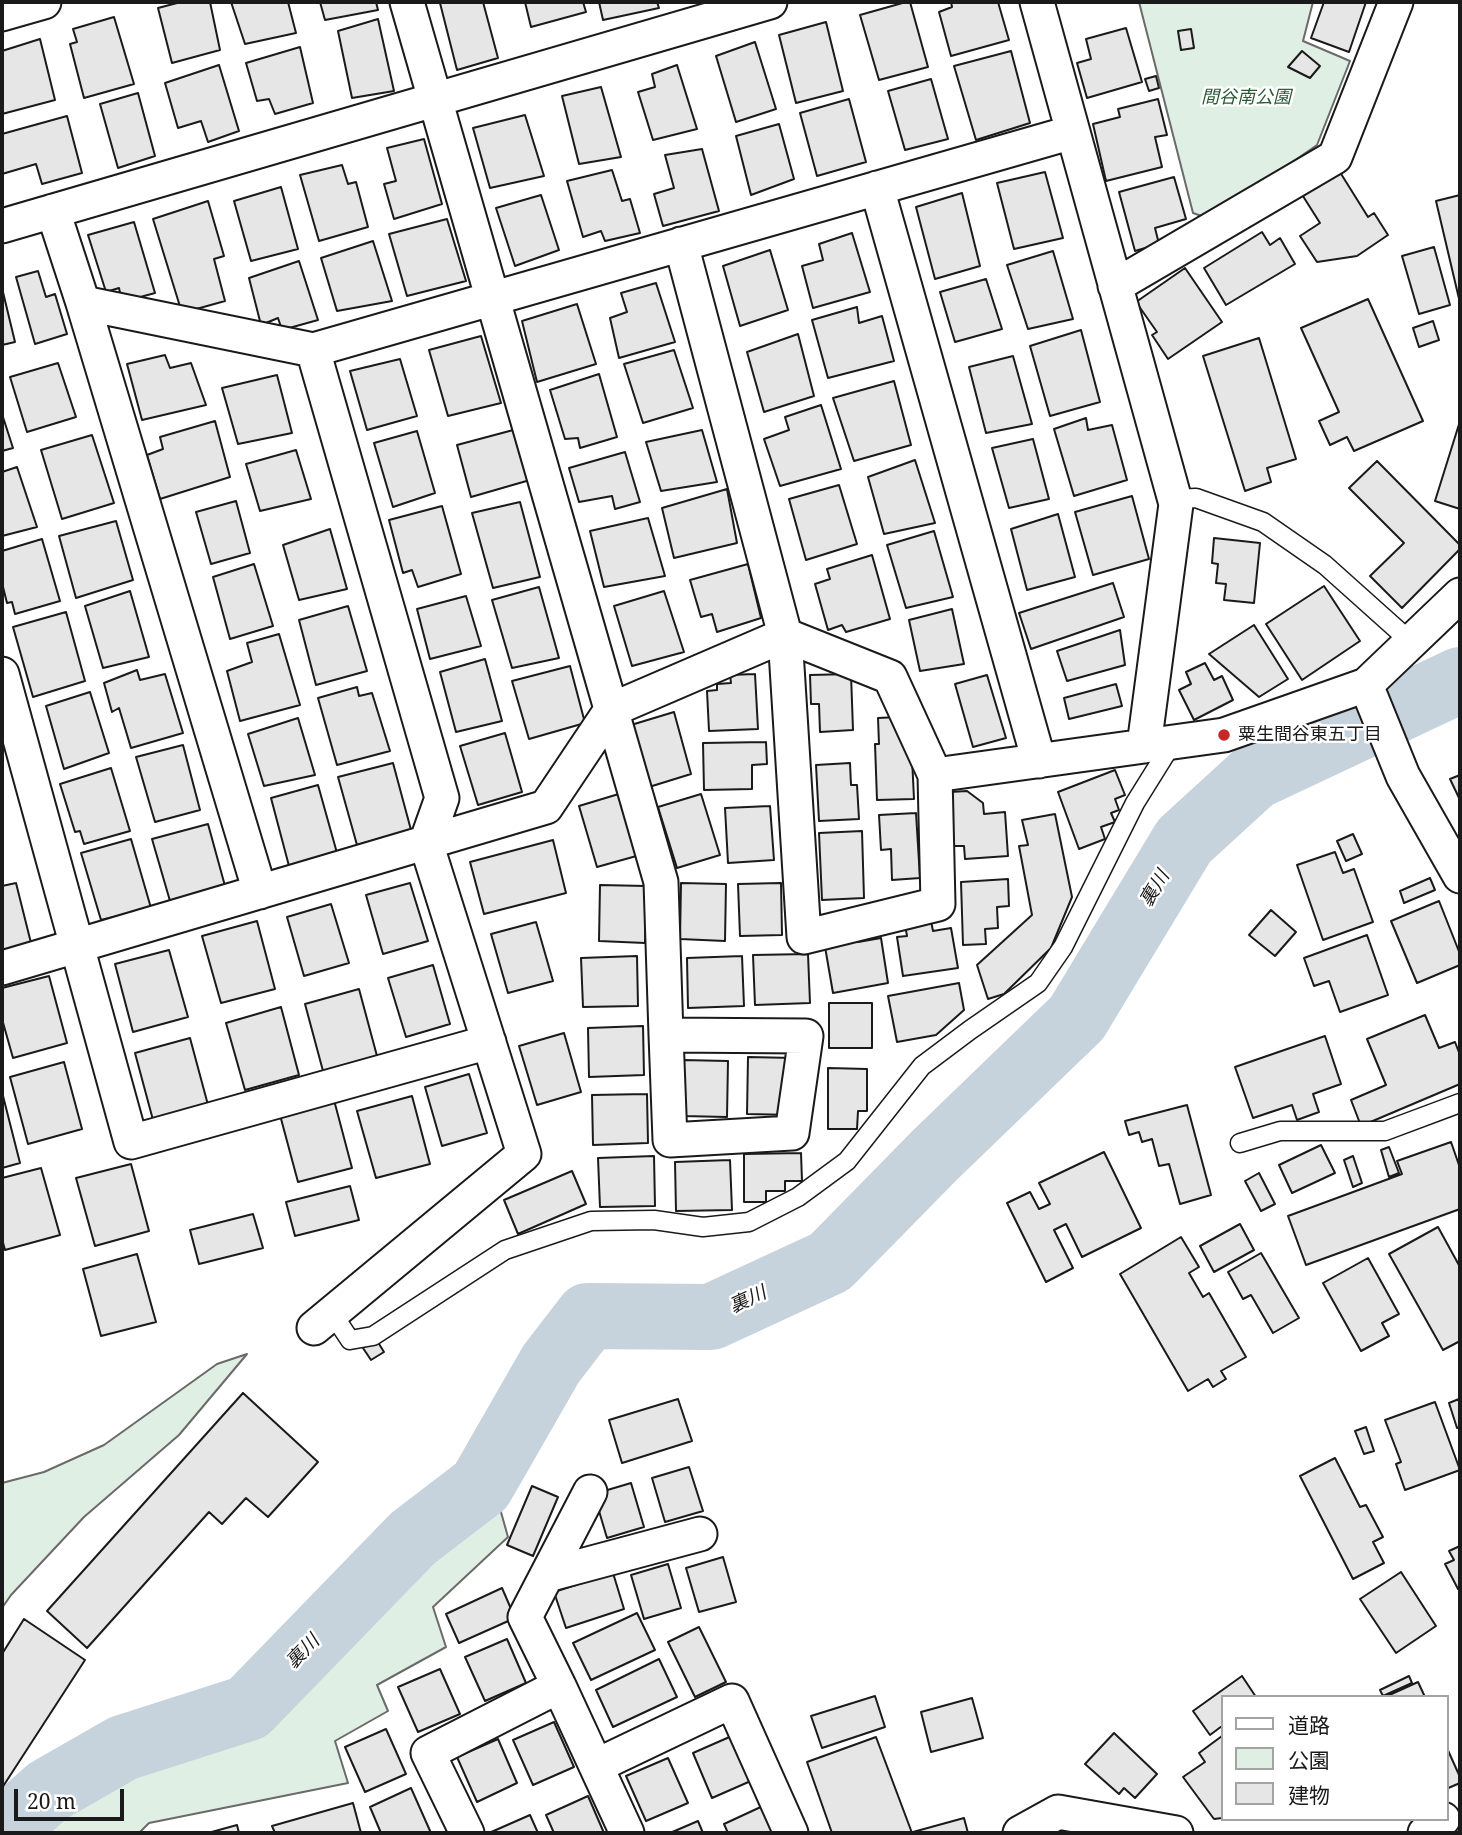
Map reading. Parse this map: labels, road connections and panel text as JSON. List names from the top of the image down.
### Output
{
  "water": ["裏川"],
  "parks": ["間谷南公園"],
  "places": ["粟生間谷東五丁目"],
  "legend": ["道路", "公園", "建物"],
  "scale_bar": "20 m"
}
